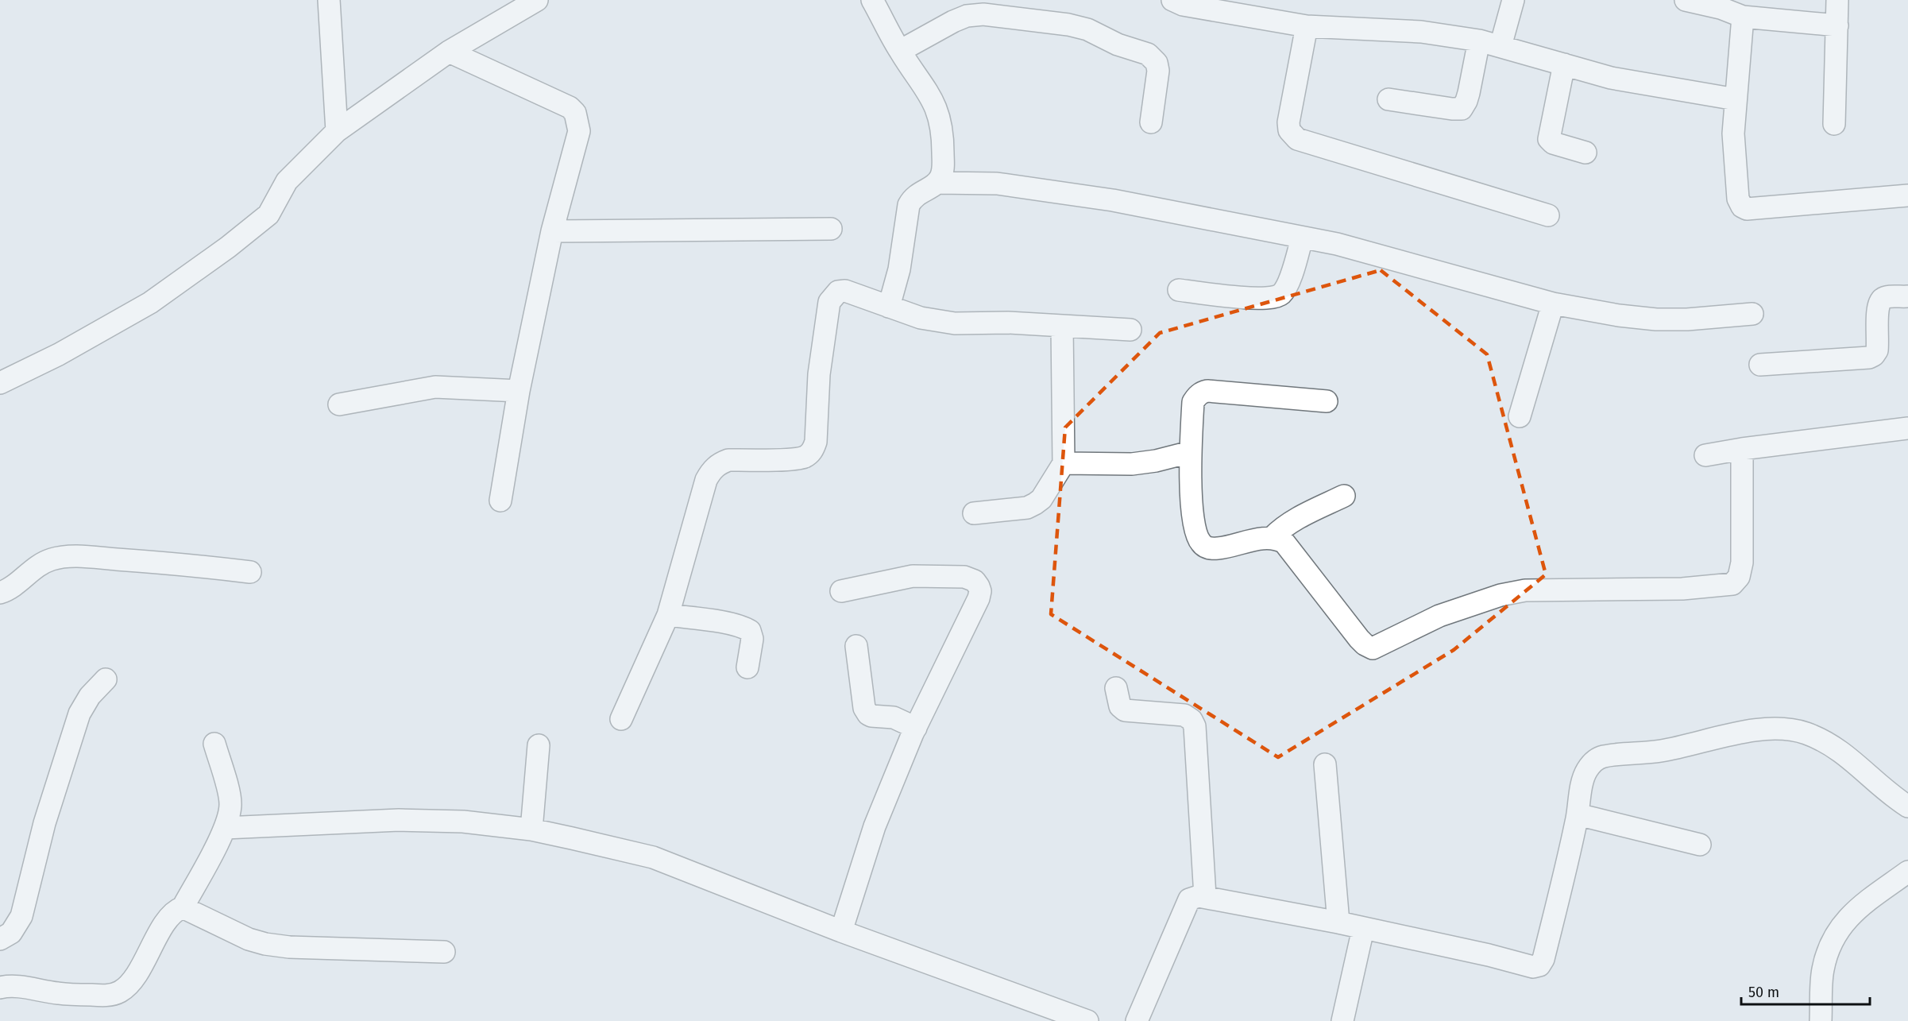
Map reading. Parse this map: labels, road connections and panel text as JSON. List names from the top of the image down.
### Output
{
  "scale_bar": "50 m"
}
